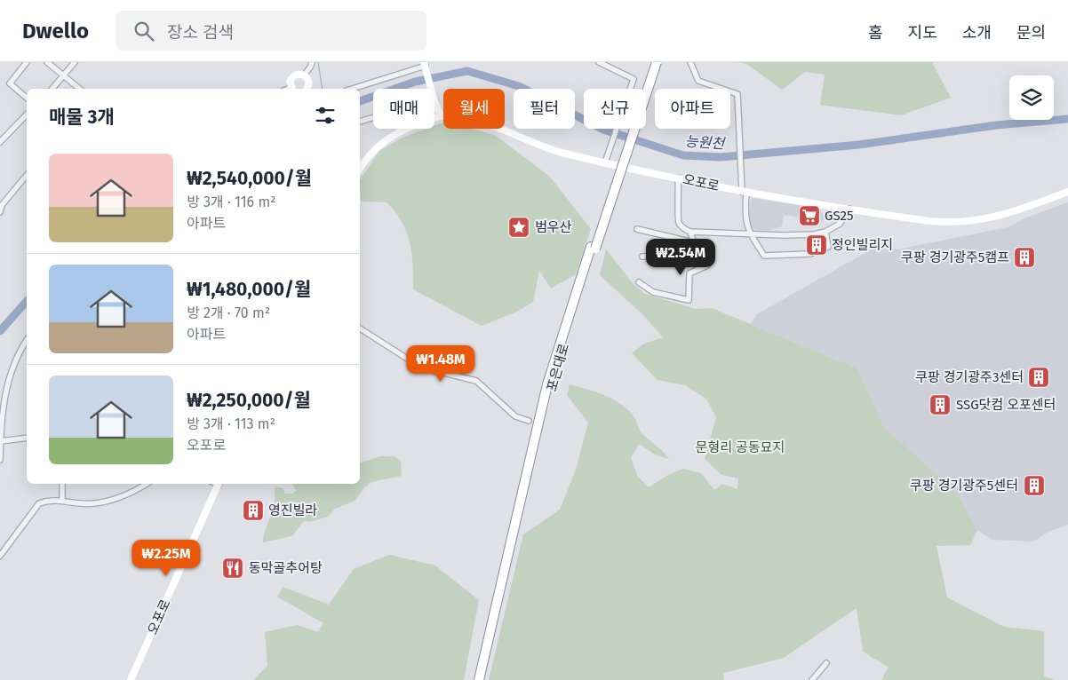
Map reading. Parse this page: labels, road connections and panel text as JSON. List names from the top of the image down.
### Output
{
  "streets": {
    "highway": ["포은대로"],
    "street": ["오포로"]
  },
  "water": ["능원천"],
  "parks": ["문형리 공동묘지"],
  "places": {
    "supermarket": ["GS25"],
    "place": ["범우산"],
    "building": [
      "정인빌리지",
      "쿠팡 경기광주5캠프",
      "쿠팡 경기광주3센터",
      "SSG닷컴 오포센터",
      "쿠팡 경기광주5센터",
      "영진빌라"
    ],
    "restaurant": ["동막골추어탕"]
  },
  "page": {
    "header": "Dwello",
    "search": "장소 검색",
    "nav": [
      "홈",
      "지도",
      "소개",
      "문의"
    ],
    "chip": [
      "매매",
      "월세",
      "필터",
      "신규",
      "아파트"
    ],
    "heading": "매물 3개",
    "list": [
      {
        "name": "₩2,540,000/월",
        "note": "방 3개 · 116 m² · 아파트"
      },
      {
        "name": "₩1,480,000/월",
        "note": "방 2개 · 70 m² · 아파트"
      },
      {
        "name": "₩2,250,000/월",
        "note": "방 3개 · 113 m² · 오포로"
      }
    ],
    "price": ["₩2.54M", "₩1.48M", "₩2.25M"]
  }
}
